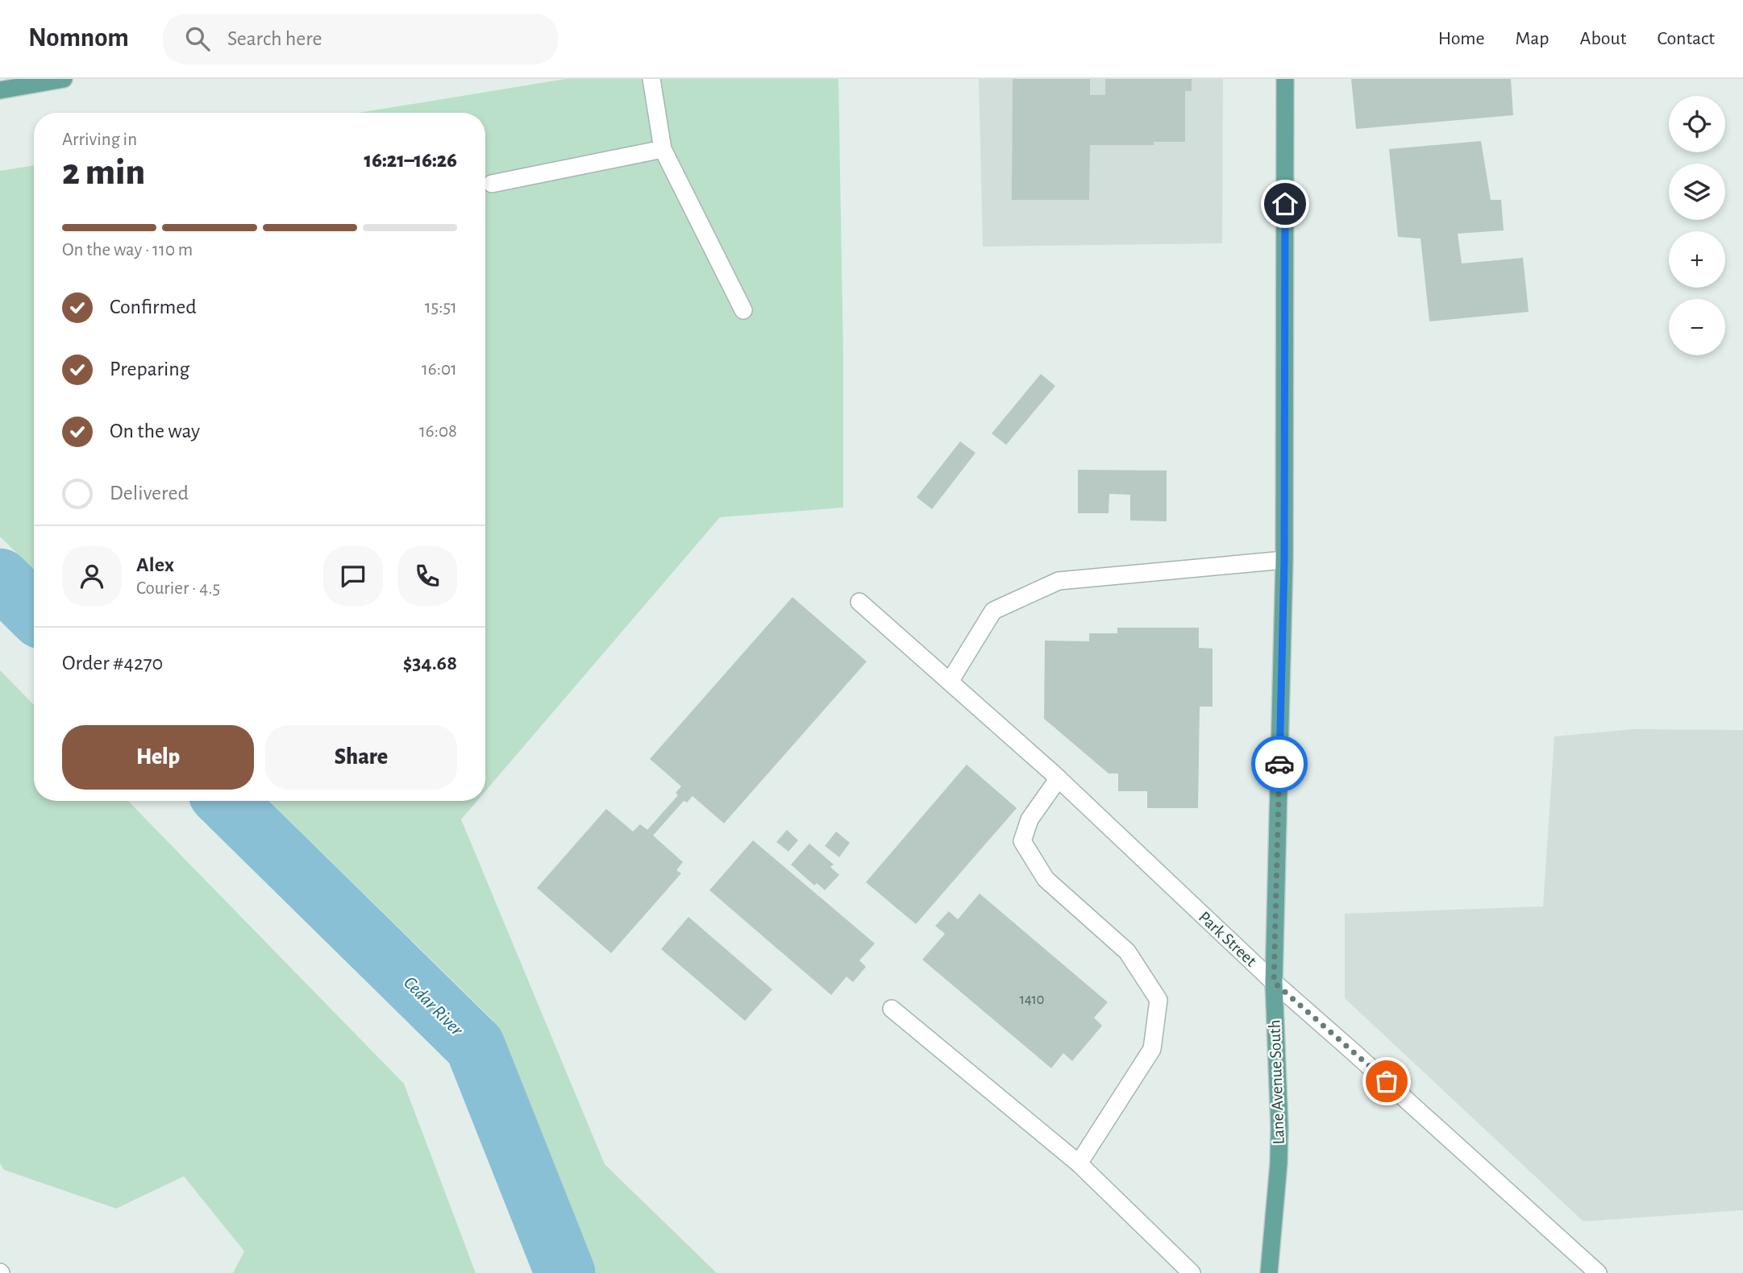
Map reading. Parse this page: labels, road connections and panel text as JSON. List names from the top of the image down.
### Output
{
  "streets": {
    "main road": ["Lane Avenue South"],
    "street": ["Park Street"]
  },
  "crossings": [
    ["Park Street", "Lane Avenue South"]
  ],
  "water": ["Cedar River"],
  "house_numbers": ["1410"],
  "page": {
    "header": "Nomnom",
    "search": "Search here",
    "nav": [
      "Home",
      "Map",
      "About",
      "Contact"
    ],
    "map_buttons": ["+", "−"],
    "heading": ["2 min", "Arriving in", "16:21–16:26"],
    "panel": [
      "Alex",
      "Courier · 4.5",
      "Order #4270",
      "$34.68"
    ],
    "bar": "On the way · 110 m",
    "list": [
      ["Confirmed", "15:51"],
      ["Preparing", "16:01"],
      ["On the way", "16:08"],
      "Delivered"
    ],
    "buttons": ["Help", "Share"]
  }
}
